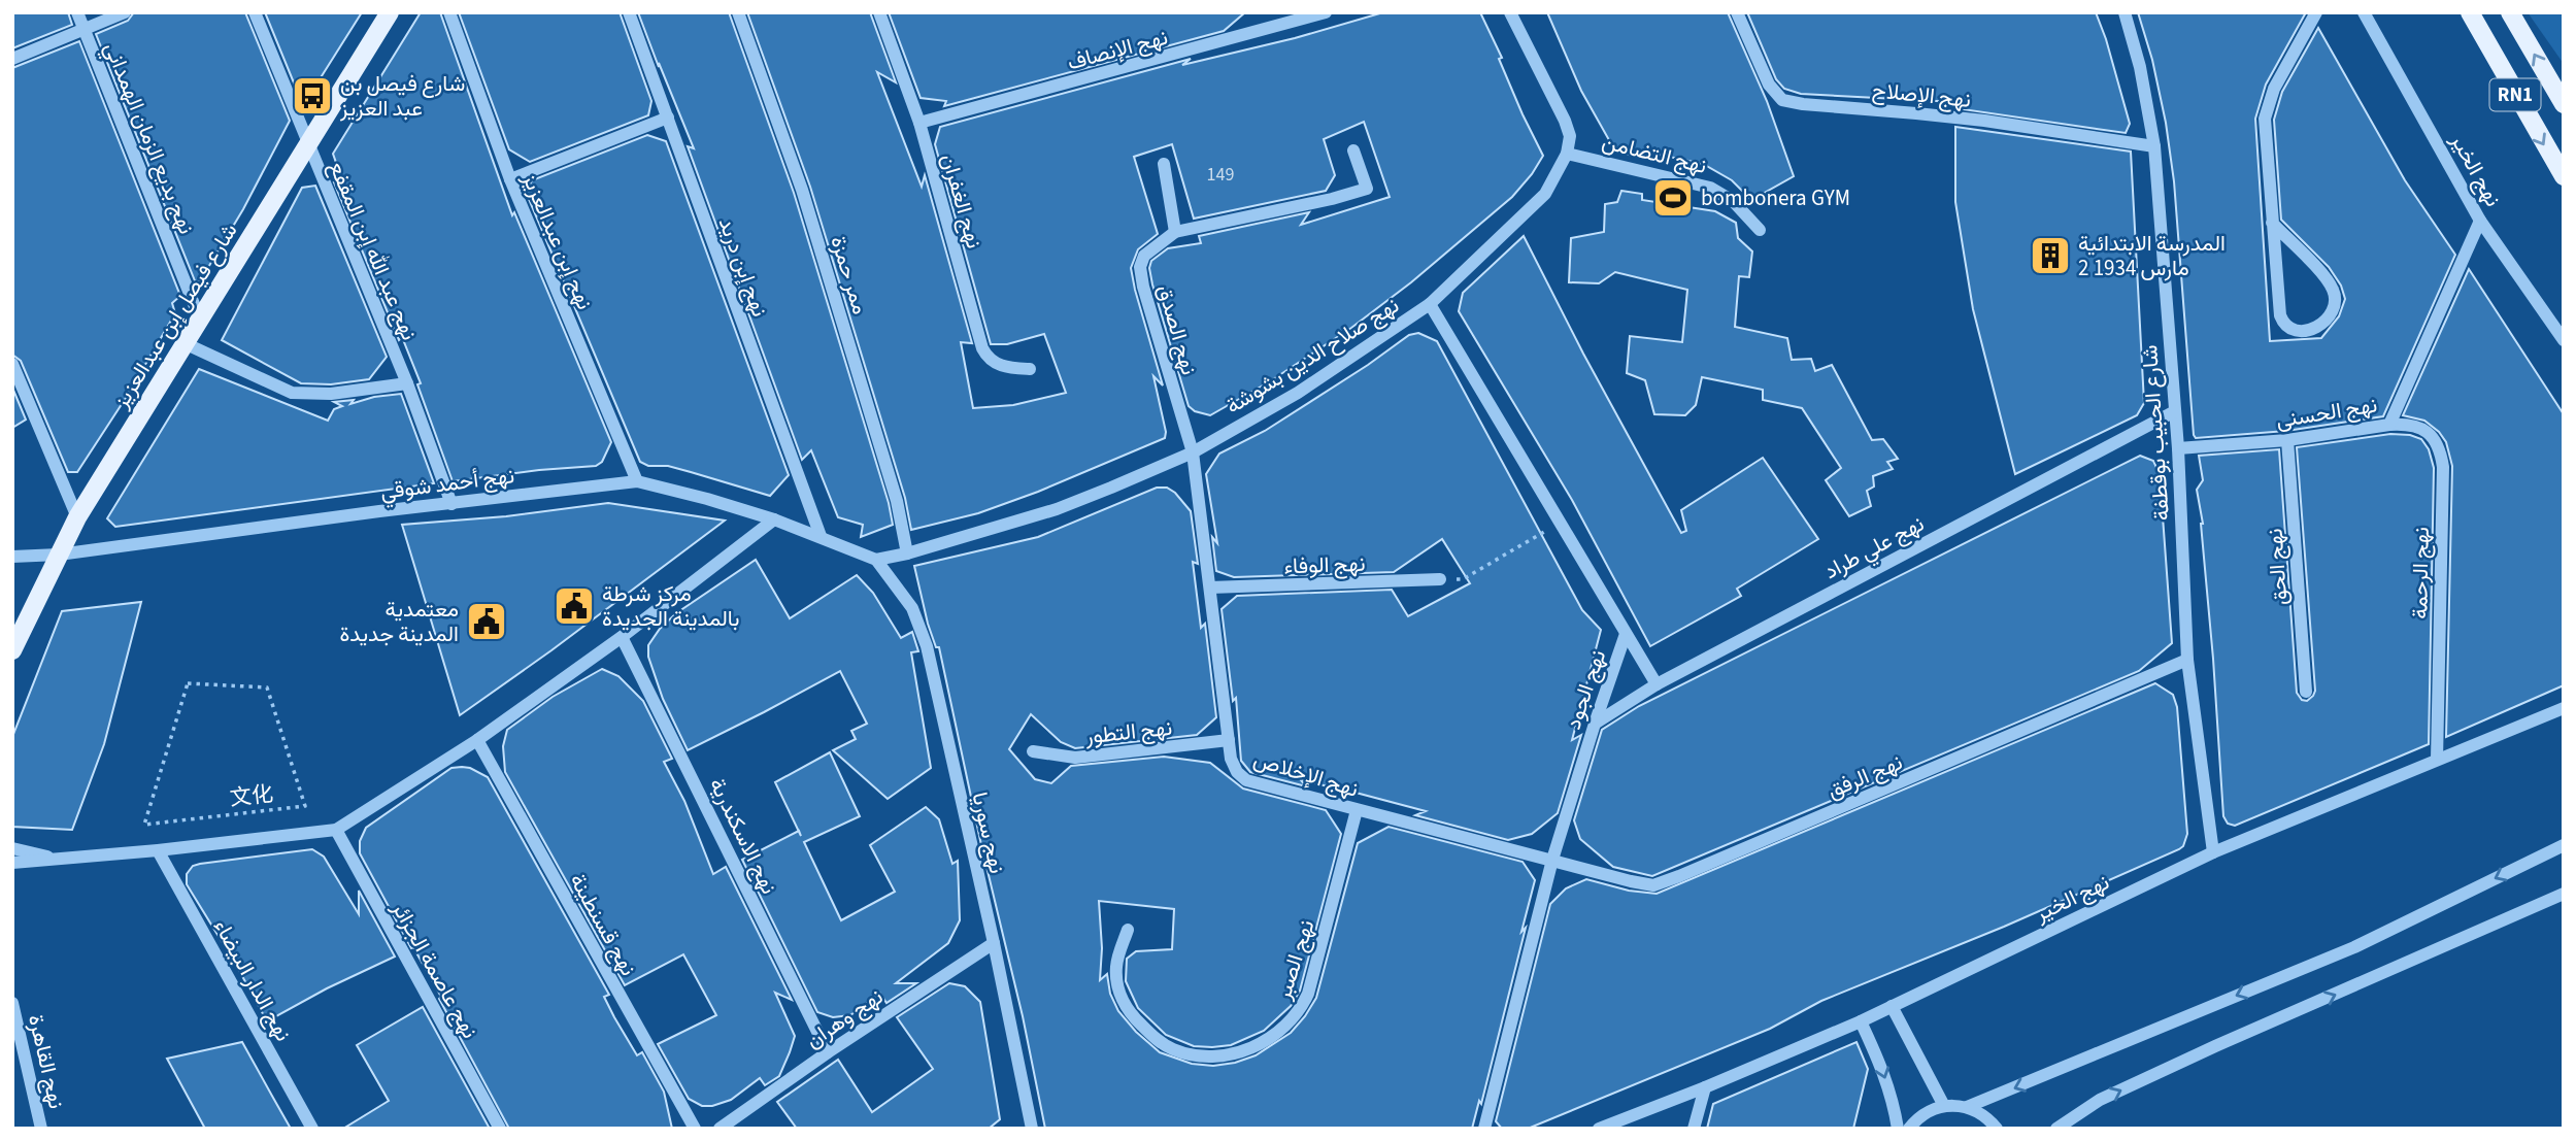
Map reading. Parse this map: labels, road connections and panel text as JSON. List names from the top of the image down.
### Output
{
  "streets": {
    "main road": ["RN1", "شارع فيصل إبن عبدالعزيز"],
    "street": [
      "نهج الإنصاف",
      "نهج الإصلاح",
      "نهج بديع الزمان الهمداني",
      "نهج التضامن",
      "نهج الخير",
      "نهج الغفران",
      "نهج إبن عبدالعزيز",
      "نهج عبد الله إبن المقفع",
      "نهج إبن دريد",
      "ممر حمزة",
      "نهج الصدق",
      "نهج صلاح الدين بشوشة",
      "نهج الحسنى",
      "شارع الحبيب بوقطفة",
      "نهج أحمد شوقي",
      "نهج علي طراد",
      "نهج الوفاء",
      "نهج الحق",
      "نهج الرحمة",
      "نهج الجود",
      "نهج التطور",
      "نهج الإخلاص",
      "نهج الرفق",
      "نهج سوريا",
      "نهج الاسكندرية",
      "نهج قسنطينة",
      "نهج الصبر",
      "نهج عاصمة الجزائر",
      "نهج الدار البيضاء",
      "نهج وهران",
      "نهج القاهرة"
    ],
    "path": ["文化"]
  },
  "crossings": [
    ["نهج الإنصاف", "نهج الغفران"],
    ["نهج الإصلاح", "شارع الحبيب بوقطفة"],
    ["نهج بديع الزمان الهمداني", "شارع فيصل إبن عبدالعزيز"],
    ["نهج التضامن", "نهج صلاح الدين بشوشة"],
    ["نهج الخير", "نهج الحسنى"],
    ["نهج الخير", "شارع الحبيب بوقطفة"],
    ["نهج الخير", "نهج الرحمة"],
    ["نهج إبن عبدالعزيز", "نهج أحمد شوقي"],
    ["نهج عبد الله إبن المقفع", "شارع فيصل إبن عبدالعزيز"],
    ["نهج عبد الله إبن المقفع", "نهج أحمد شوقي"],
    ["نهج إبن دريد", "نهج أحمد شوقي"],
    ["ممر حمزة", "نهج صلاح الدين بشوشة"],
    ["شارع فيصل إبن عبدالعزيز", "نهج أحمد شوقي"],
    ["نهج الصدق", "نهج صلاح الدين بشوشة"],
    ["نهج الصدق", "نهج الإخلاص"],
    ["نهج صلاح الدين بشوشة", "نهج أحمد شوقي"],
    ["نهج صلاح الدين بشوشة", "نهج الجود"],
    ["نهج صلاح الدين بشوشة", "نهج الإخلاص"],
    ["نهج صلاح الدين بشوشة", "نهج سوريا"],
    ["نهج الحسنى", "شارع الحبيب بوقطفة"],
    ["نهج الحسنى", "نهج الحق"],
    ["نهج الحسنى", "نهج الرحمة"],
    ["شارع الحبيب بوقطفة", "نهج علي طراد"],
    ["شارع الحبيب بوقطفة", "نهج الرفق"],
    ["نهج أحمد شوقي", "نهج سوريا"],
    ["نهج علي طراد", "نهج الجود"],
    ["نهج الوفاء", "نهج الإخلاص"],
    ["نهج الجود", "نهج الإخلاص"],
    ["نهج الجود", "نهج الرفق"],
    ["نهج التطور", "نهج الإخلاص"],
    ["نهج الإخلاص", "نهج الرفق"],
    ["نهج الإخلاص", "نهج الصبر"],
    ["نهج سوريا", "نهج وهران"],
    ["نهج الاسكندرية", "نهج وهران"]
  ],
  "places": {
    "bus stop": ["شارع فيصل بن عبد العزيز"],
    "sports": ["bombonera GYM"],
    "building": ["المدرسة الابتدائية 2 مارس 1934"],
    "public building": ["مركز شرطة بالمدينة الجديدة", "معتمدية المدينة جديدة"]
  },
  "house_numbers": ["149"]
}
